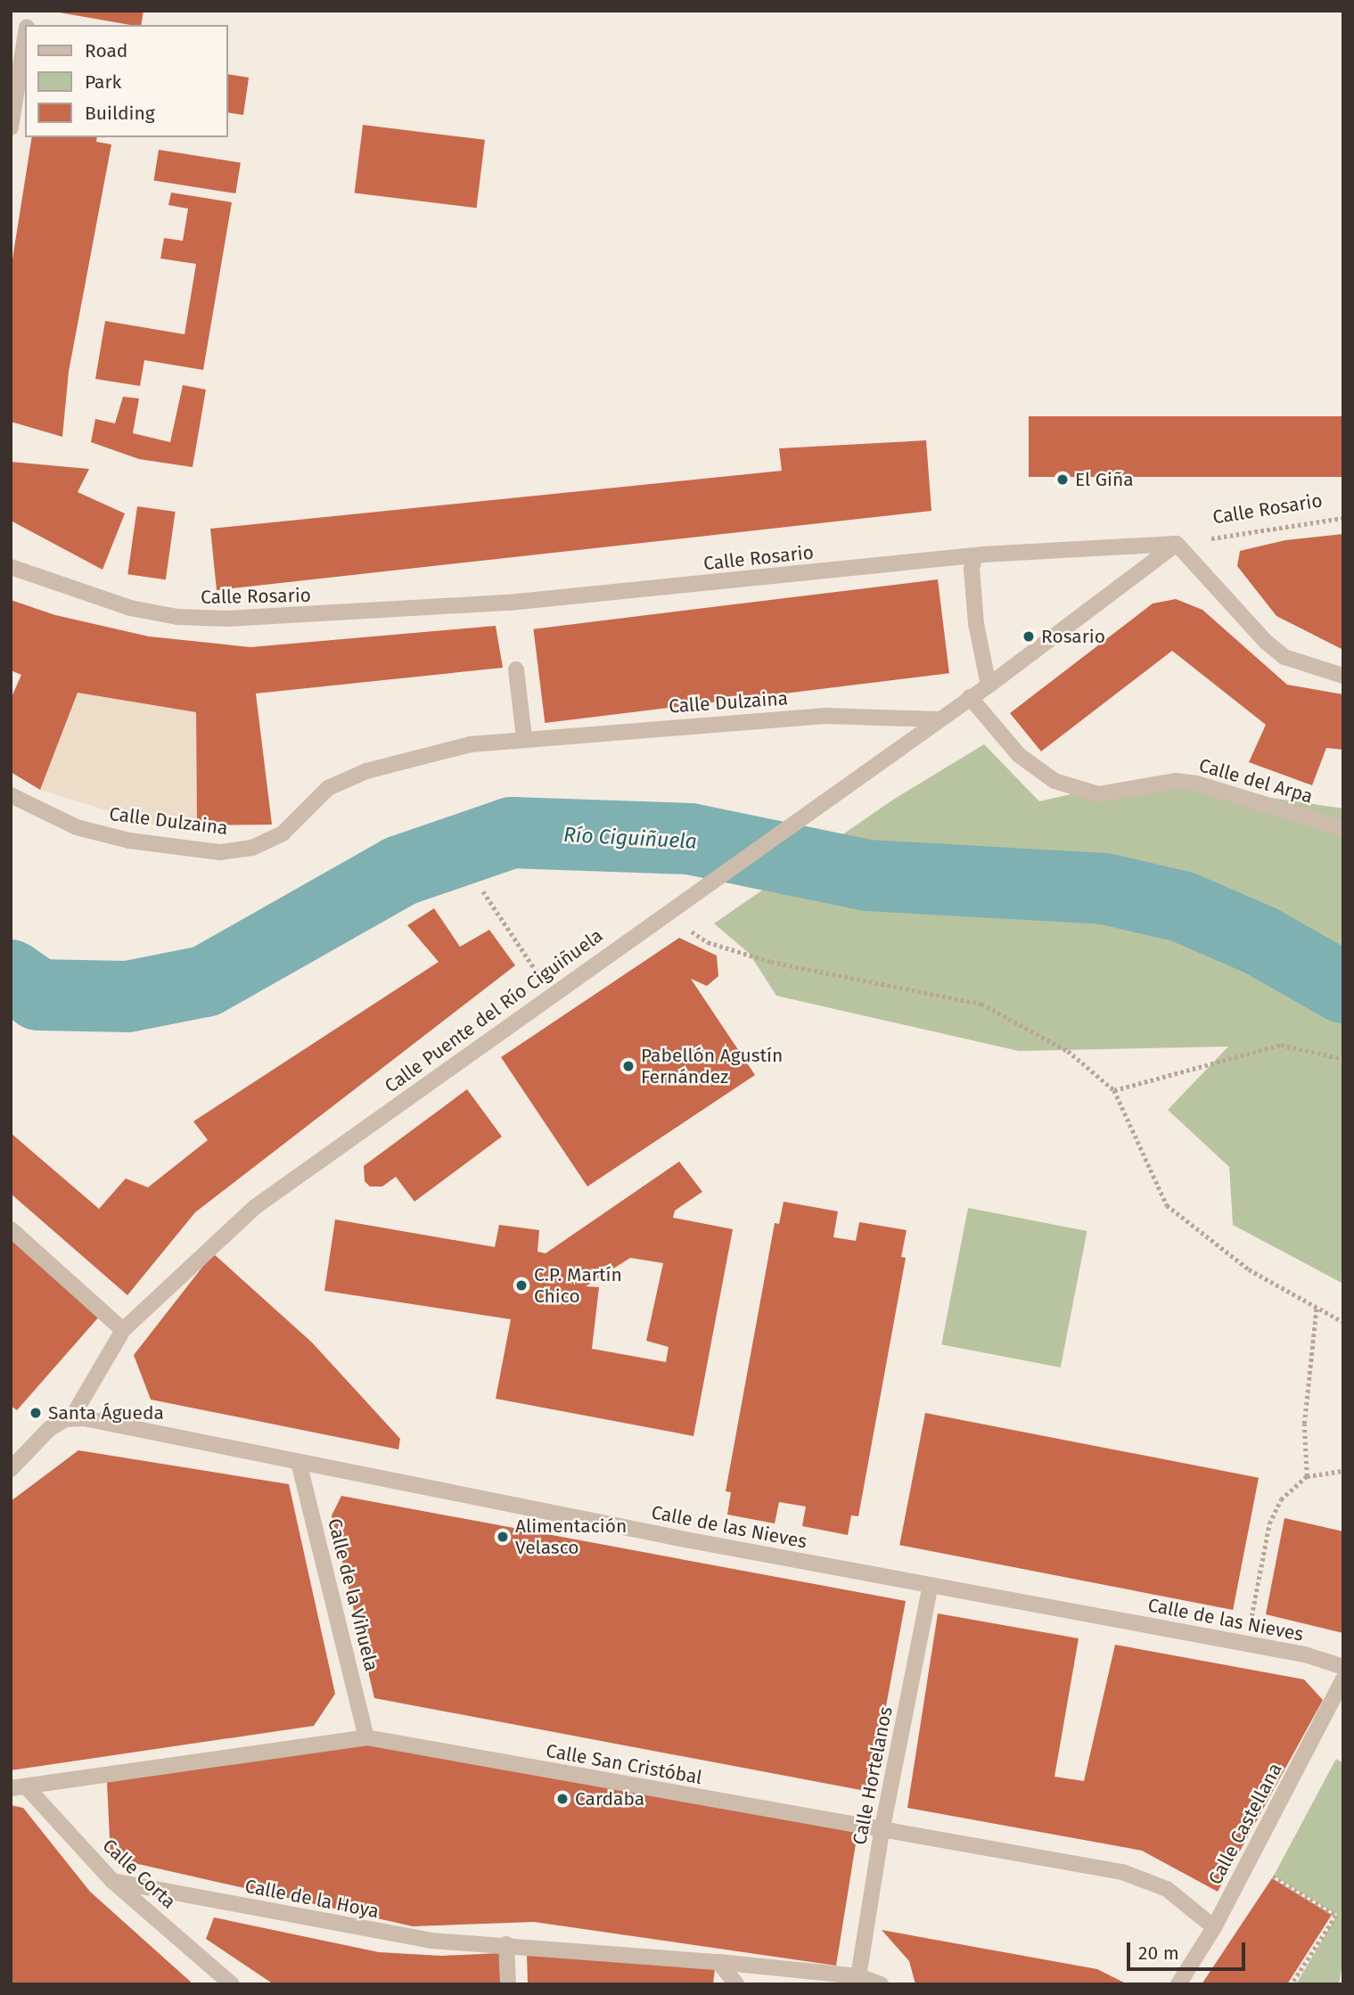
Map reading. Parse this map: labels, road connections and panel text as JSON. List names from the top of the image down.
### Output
{
  "streets": {
    "street": [
      "Calle Rosario",
      "Calle Dulzaina",
      "Calle del Arpa",
      "Calle Puente del Río Ciguiñuela",
      "Calle de las Nieves",
      "Calle de la Vihuela",
      "Calle San Cristóbal",
      "Calle Hortelanos",
      "Calle Castellana",
      "Calle Corta",
      "Calle de la Hoya"
    ]
  },
  "crossings": [
    ["Calle Rosario", "Calle Puente del Río Ciguiñuela"],
    ["Calle Dulzaina", "Calle Puente del Río Ciguiñuela"],
    ["Calle del Arpa", "Calle Puente del Río Ciguiñuela"],
    ["Calle Puente del Río Ciguiñuela", "Calle de las Nieves"],
    ["Calle de las Nieves", "Calle de la Vihuela"],
    ["Calle de las Nieves", "Calle Hortelanos"],
    ["Calle de la Vihuela", "Calle San Cristóbal"],
    ["Calle San Cristóbal", "Calle Hortelanos"],
    ["Calle San Cristóbal", "Calle Castellana"],
    ["Calle San Cristóbal", "Calle Corta"],
    ["Calle Hortelanos", "Calle de la Hoya"],
    ["Calle Corta", "Calle de la Hoya"]
  ],
  "water": ["Río Ciguiñuela"],
  "places": [
    "El Giña",
    "Rosario",
    "Pabellón Agustín Fernández",
    "C.P. Martín Chico",
    "Santa Águeda",
    "Alimentación Velasco",
    "Cardaba"
  ],
  "legend": ["Road", "Park", "Building"],
  "scale_bar": "20 m"
}
